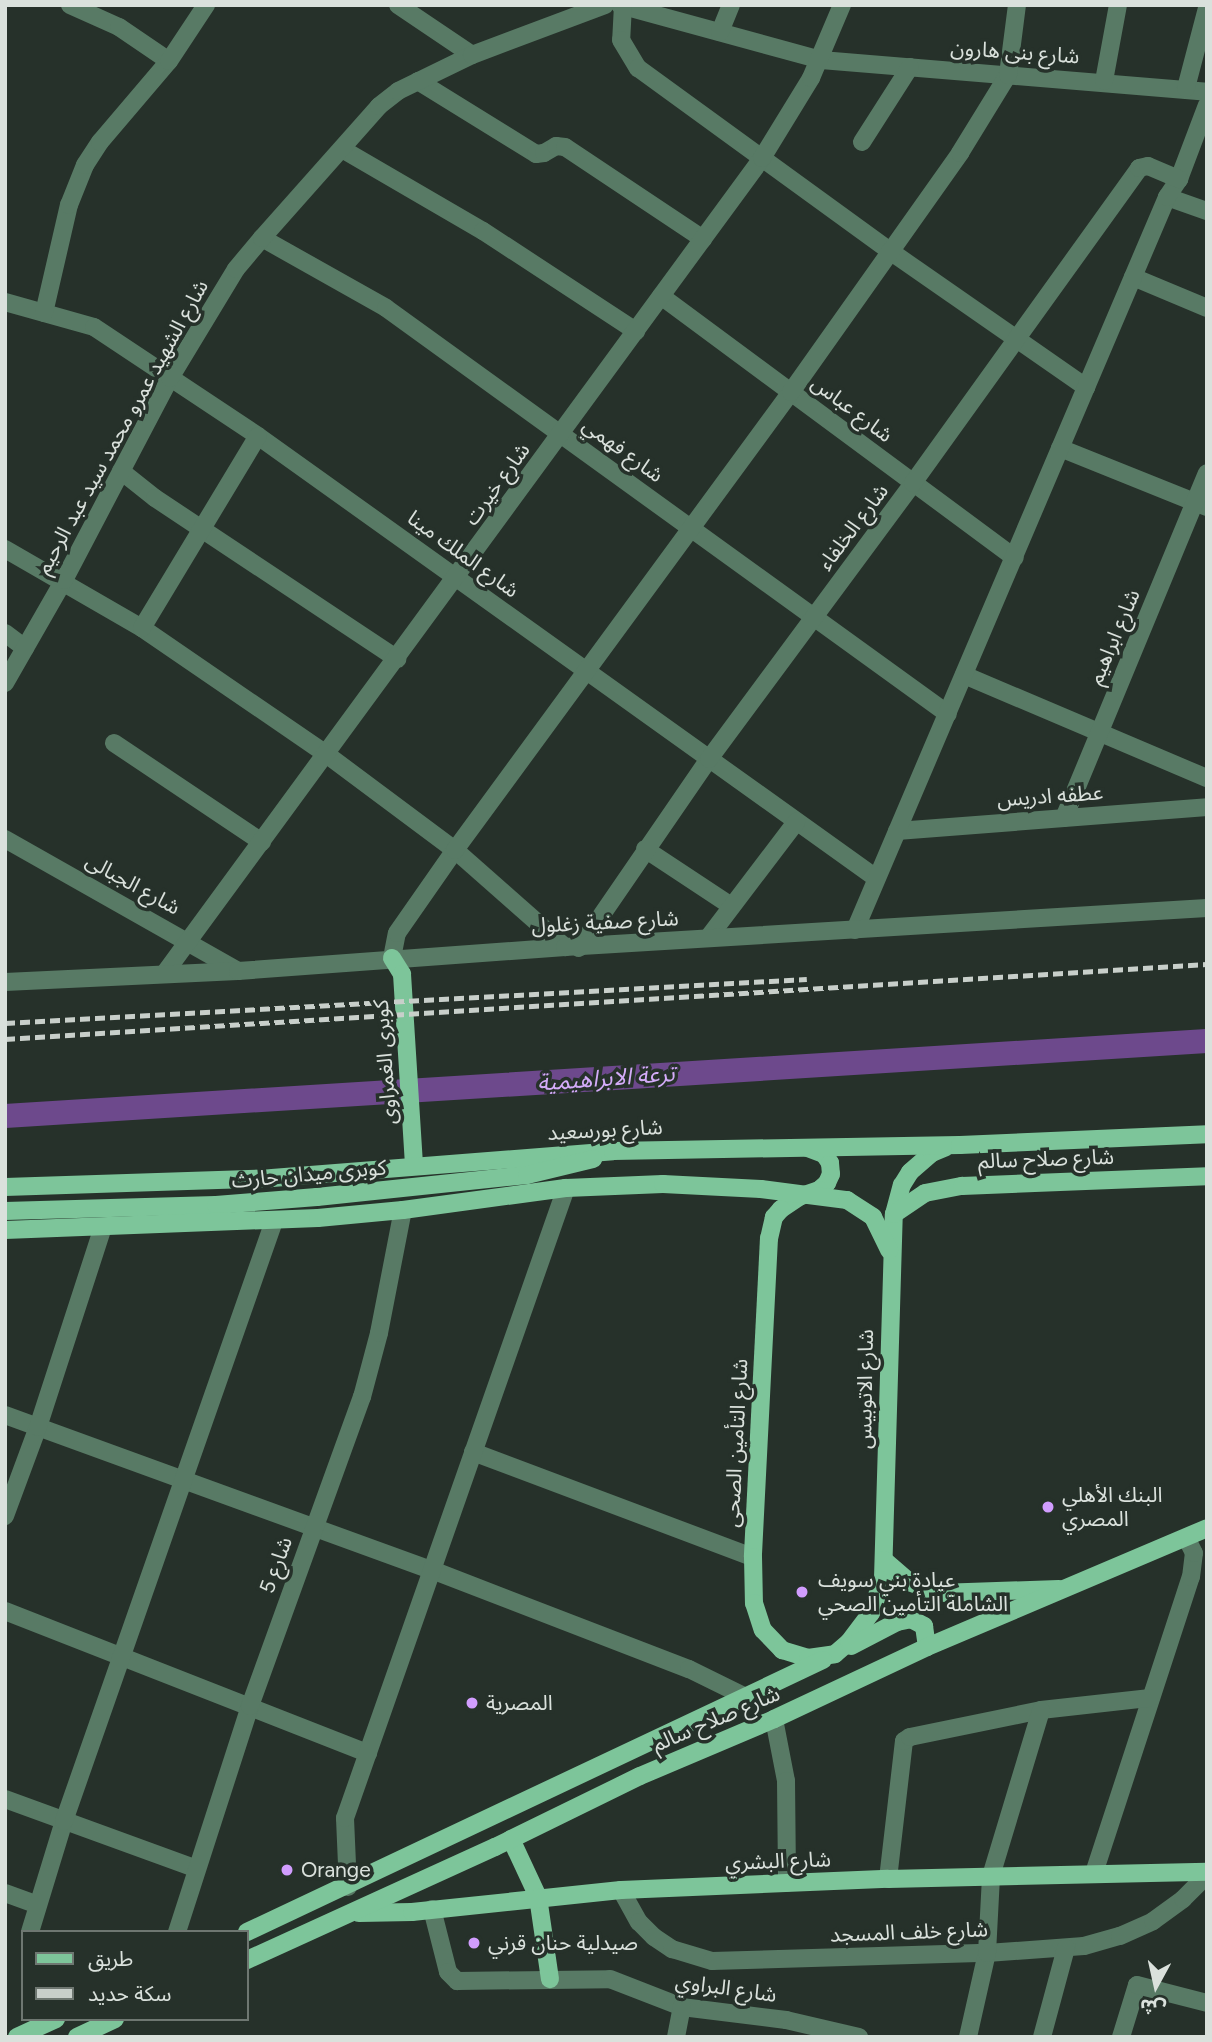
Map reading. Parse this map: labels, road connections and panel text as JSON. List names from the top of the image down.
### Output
{
  "streets": {
    "main road": [
      "كوبرى الغمراوى",
      "شارع بورسعيد",
      "شارع صلاح سالم",
      "كوبرى ميدان حارث",
      "شارع الاتوبيس",
      "شارع التأمين الصحى",
      "شارع البشري"
    ],
    "street": [
      "شارع بنى هارون",
      "شارع عباس",
      "شارع الشهيد عمرو محمد سيد عبد الرحيم",
      "شارع فهمي",
      "شارع خيرت",
      "شارع الخلفاء",
      "شارع الملك مينا",
      "شارع ابراهيم",
      "عطفه ادريس",
      "شارع الجبالى",
      "شارع صفية زغلول",
      "شارع 5",
      "شارع خلف المسجد",
      "شارع البراوي"
    ]
  },
  "crossings": [
    ["شارع بنى هارون", "شارع خيرت"],
    ["شارع عباس", "شارع خيرت"],
    ["شارع عباس", "شارع الخلفاء"],
    ["شارع الشهيد عمرو محمد سيد عبد الرحيم", "شارع فهمي"],
    ["شارع الشهيد عمرو محمد سيد عبد الرحيم", "شارع الملك مينا"],
    ["شارع فهمي", "شارع خيرت"],
    ["شارع فهمي", "شارع الخلفاء"],
    ["شارع خيرت", "شارع الملك مينا"],
    ["شارع خيرت", "شارع الجبالى"],
    ["شارع خيرت", "شارع صفية زغلول"],
    ["شارع الخلفاء", "شارع الملك مينا"],
    ["شارع الخلفاء", "شارع صفية زغلول"],
    ["شارع ابراهيم", "عطفه ادريس"],
    ["شارع الجبالى", "شارع صفية زغلول"],
    ["شارع صفية زغلول", "كوبرى الغمراوى"],
    ["كوبرى الغمراوى", "شارع بورسعيد"],
    ["شارع بورسعيد", "كوبرى ميدان حارث"],
    ["شارع بورسعيد", "شارع الاتوبيس"],
    ["شارع بورسعيد", "شارع التأمين الصحى"],
    ["شارع صلاح سالم", "شارع الاتوبيس"],
    ["شارع صلاح سالم", "شارع التأمين الصحى"],
    ["شارع صلاح سالم", "شارع البشري"],
    ["شارع الاتوبيس", "شارع التأمين الصحى"],
    ["شارع البشري", "شارع خلف المسجد"],
    ["شارع البشري", "شارع البراوي"]
  ],
  "water": ["ترعة الابراهيمية"],
  "places": [
    "البنك الأهلي المصري",
    "عيادة بني سويف الشاملة التأمين الصحي",
    "المصرية",
    "Orange",
    "صيدلية حنان قرني"
  ],
  "legend": ["طريق", "سكة حديد"],
  "north": "bottom"
}
